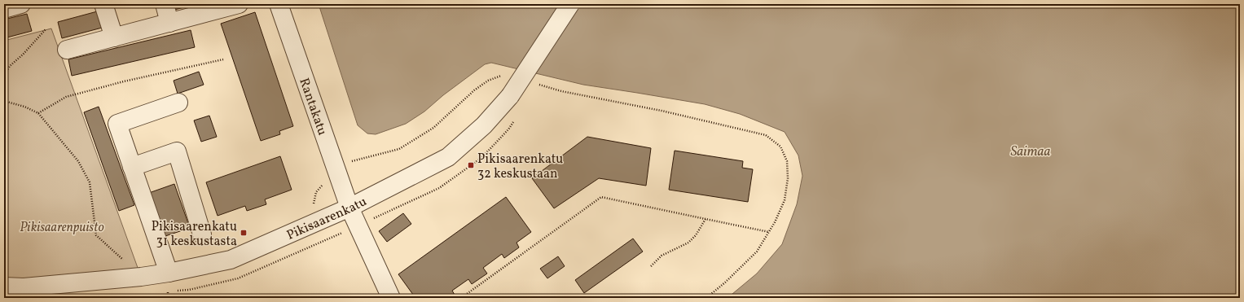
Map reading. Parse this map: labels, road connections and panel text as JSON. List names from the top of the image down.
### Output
{
  "streets": {
    "street": ["Rantakatu", "Pikisaarenkatu"]
  },
  "crossings": [
    ["Rantakatu", "Pikisaarenkatu"]
  ],
  "water": ["Saimaa"],
  "parks": ["Pikisaarenpuisto"],
  "places": {
    "transit": ["Pikisaarenkatu 32 keskustaan", "Pikisaarenkatu 31 keskustasta"]
  }
}
